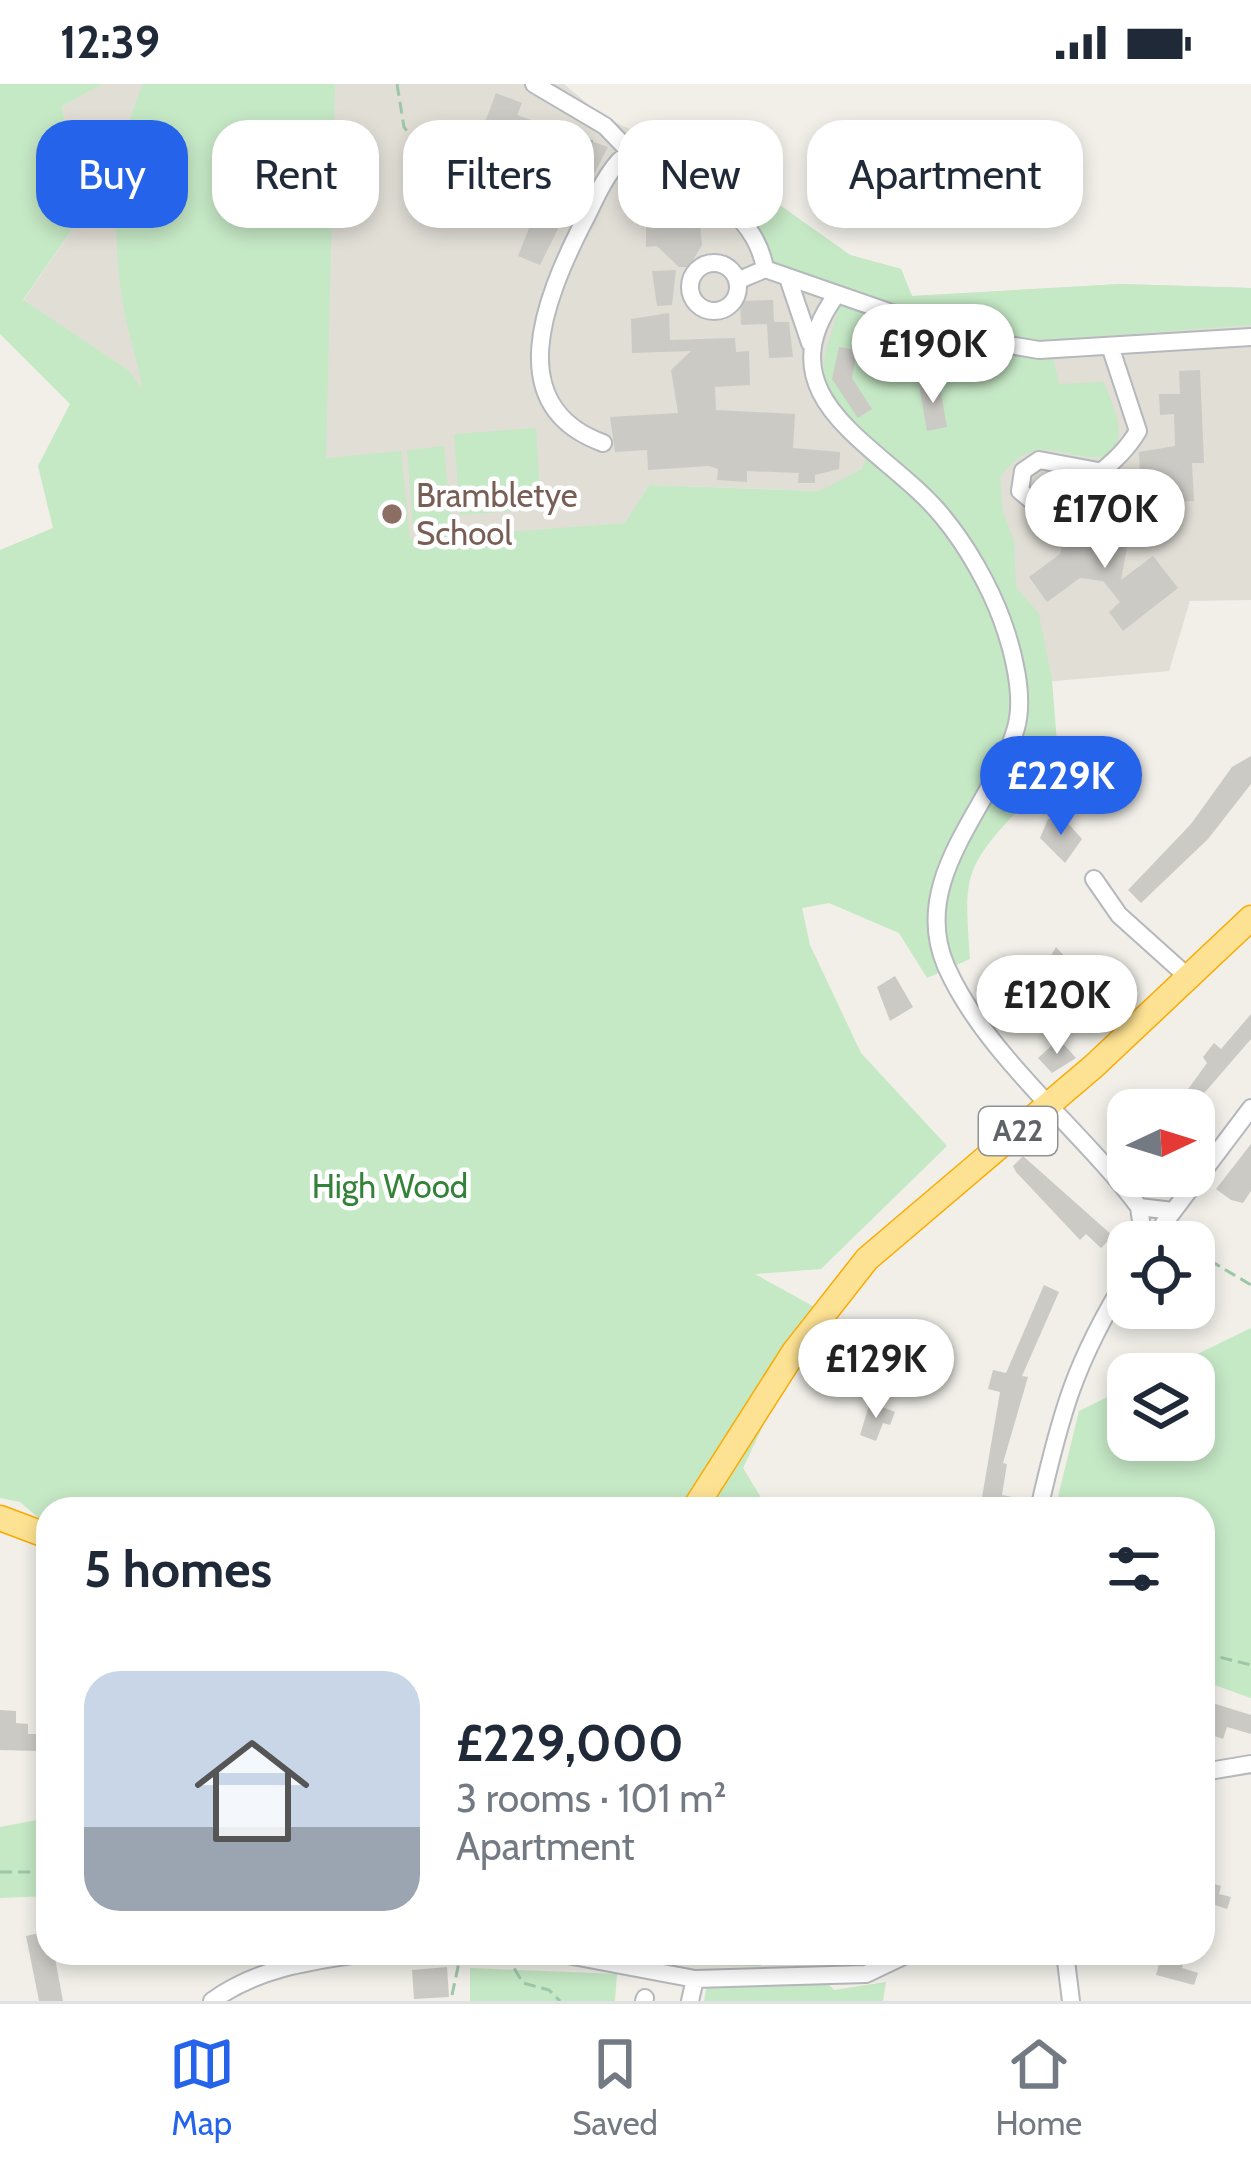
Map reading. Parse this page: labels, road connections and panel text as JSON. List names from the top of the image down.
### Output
{
  "streets": {
    "highway": ["A22"]
  },
  "parks": ["High Wood"],
  "places": ["Brambletye School"],
  "north": "right",
  "page": {
    "status": "12:39",
    "chip": [
      "Buy",
      "Rent",
      "Filters",
      "New",
      "Apartment"
    ],
    "price": [
      "£190K",
      "£170K",
      "£229K",
      "£120K",
      "£129K"
    ],
    "heading": "5 homes",
    "list": [
      {
        "name": "£229,000",
        "note": "3 rooms · 101 m² · Apartment"
      }
    ],
    "tabs": ["Map", "Saved", "Home"]
  }
}
